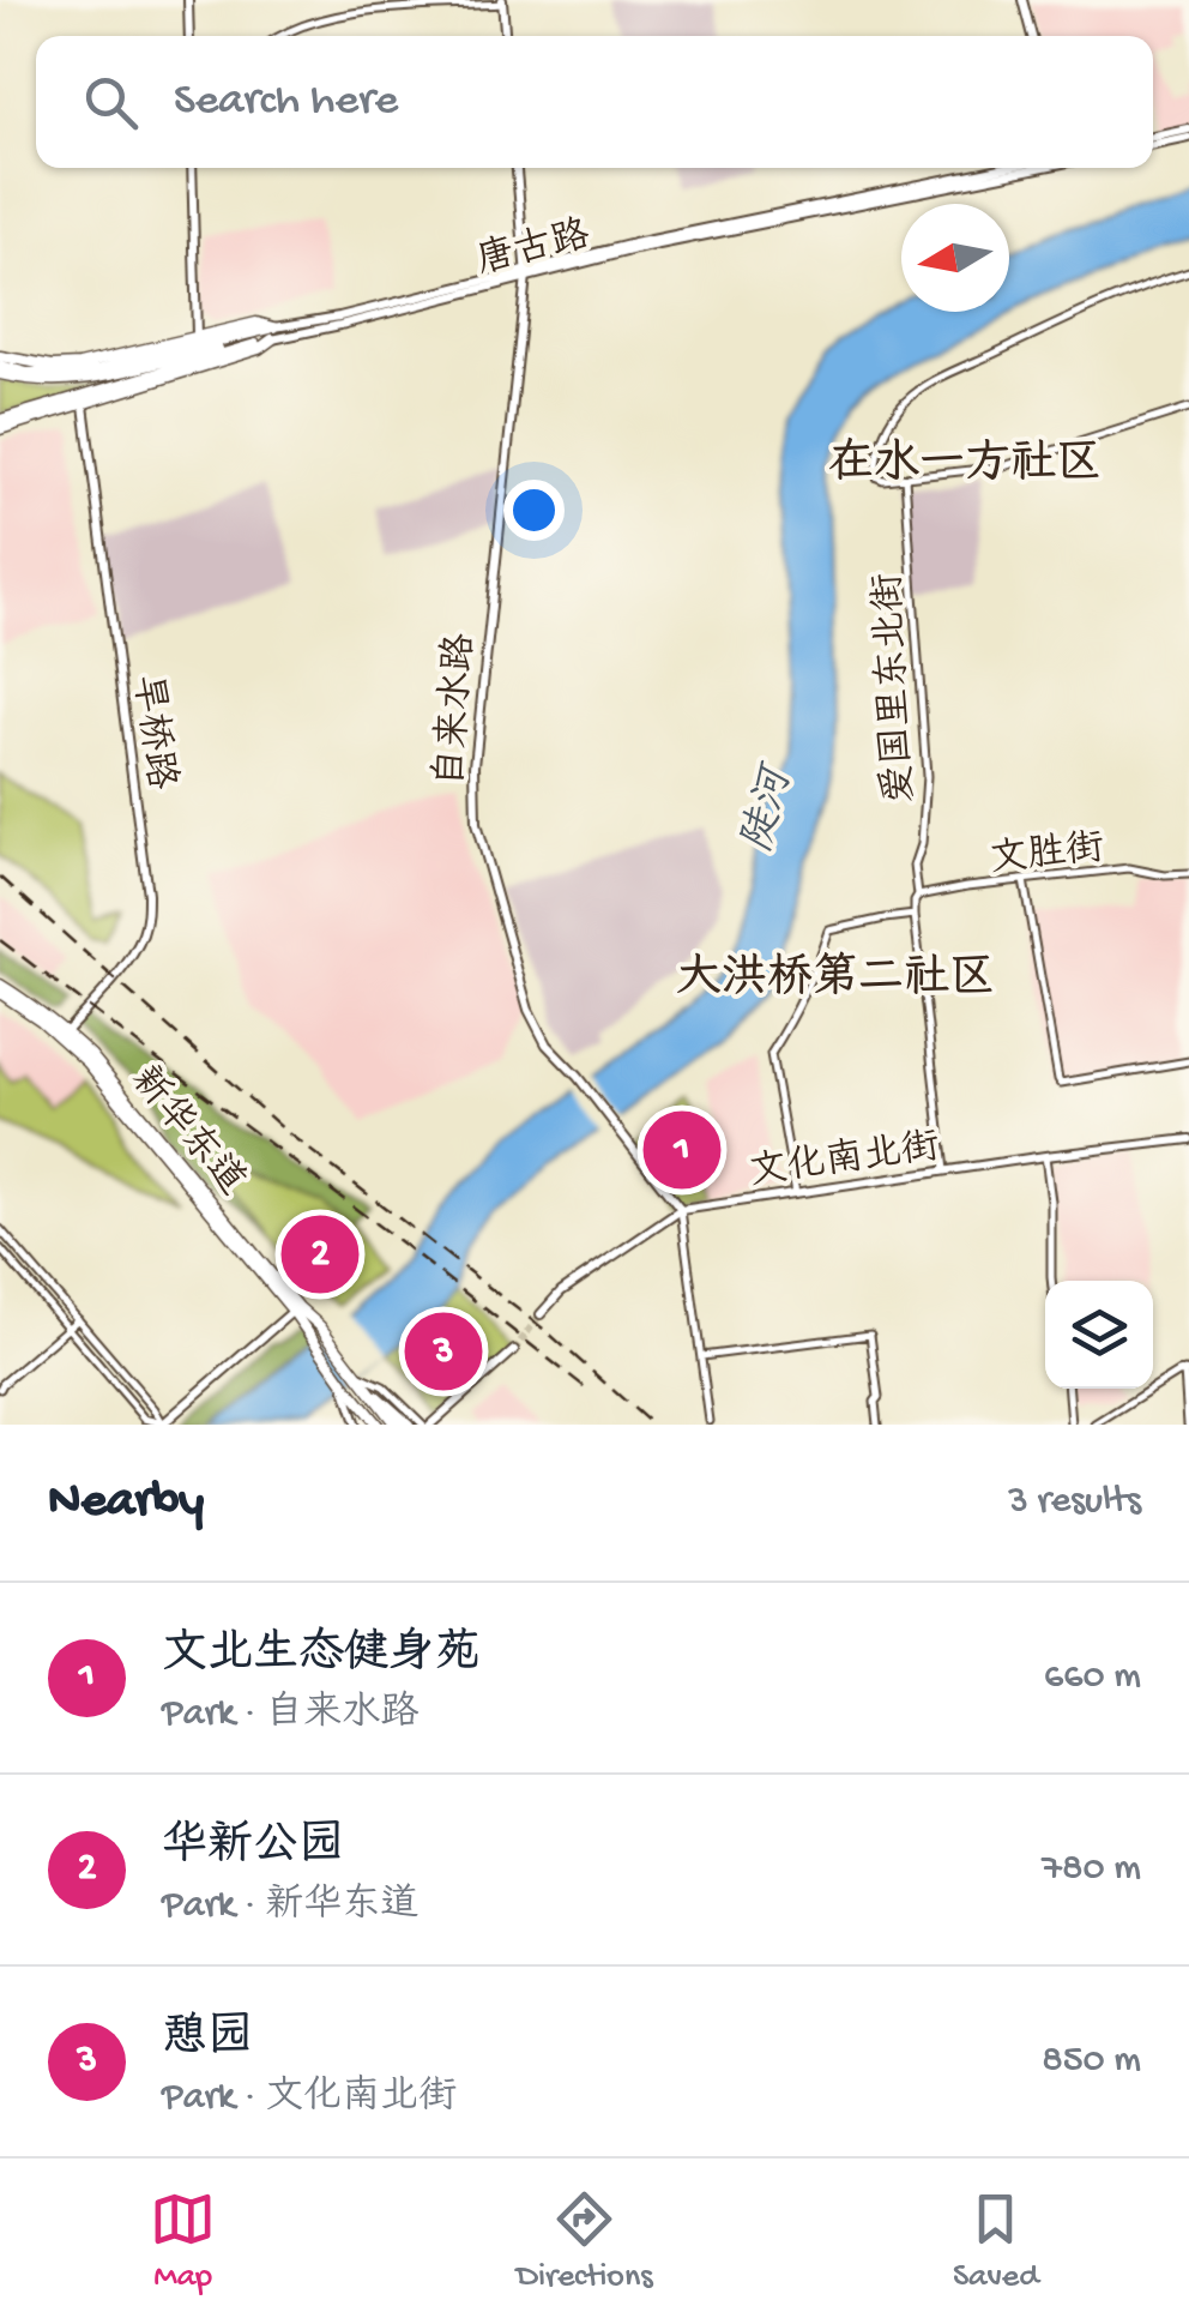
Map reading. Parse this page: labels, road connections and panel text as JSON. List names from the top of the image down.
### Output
{
  "streets": {
    "main road": ["新华东道"],
    "street": [
      "唐古路",
      "爱国里东北街",
      "自来水路",
      "旱桥路",
      "文胜街",
      "文化南北街"
    ]
  },
  "crossings": [
    ["唐古路", "自来水路"],
    ["爱国里东北街", "文胜街"],
    ["爱国里东北街", "文化南北街"],
    ["自来水路", "文化南北街"],
    ["旱桥路", "新华东道"]
  ],
  "districts": ["在水一方社区", "大洪桥第二社区"],
  "water": ["陡河"],
  "north": "left",
  "page": {
    "search": "Search here",
    "pins": ["1", "2", "3"],
    "heading": ["Nearby", "3 results"],
    "list": [
      {
        "mark": "1",
        "name": "文北生态健身苑",
        "note": "Park · 自来水路",
        "value": "660 m"
      },
      {
        "mark": "2",
        "name": "华新公园",
        "note": "Park · 新华东道",
        "value": "780 m"
      },
      {
        "mark": "3",
        "name": "憩园",
        "note": "Park · 文化南北街",
        "value": "850 m"
      }
    ],
    "nav": ["Map", "Directions", "Saved"]
  }
}
